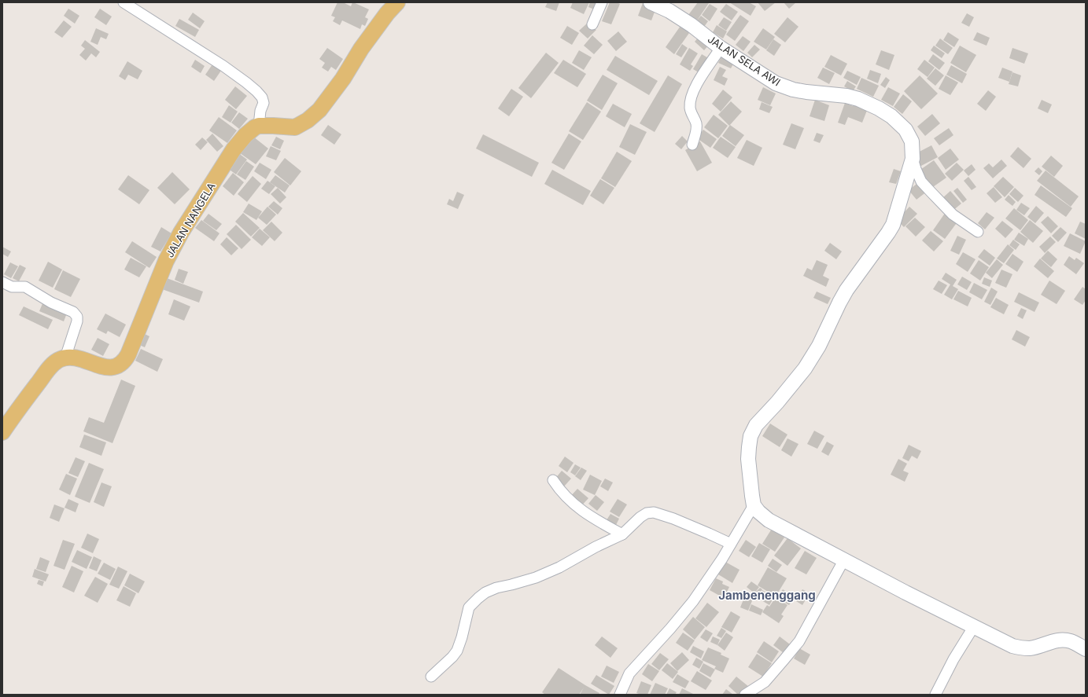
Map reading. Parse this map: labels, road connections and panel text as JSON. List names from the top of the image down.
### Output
{
  "streets": {
    "main road": ["JALAN NANGELA"],
    "street": ["JALAN SELA AWI"]
  },
  "districts": ["Jambenenggang"]
}
